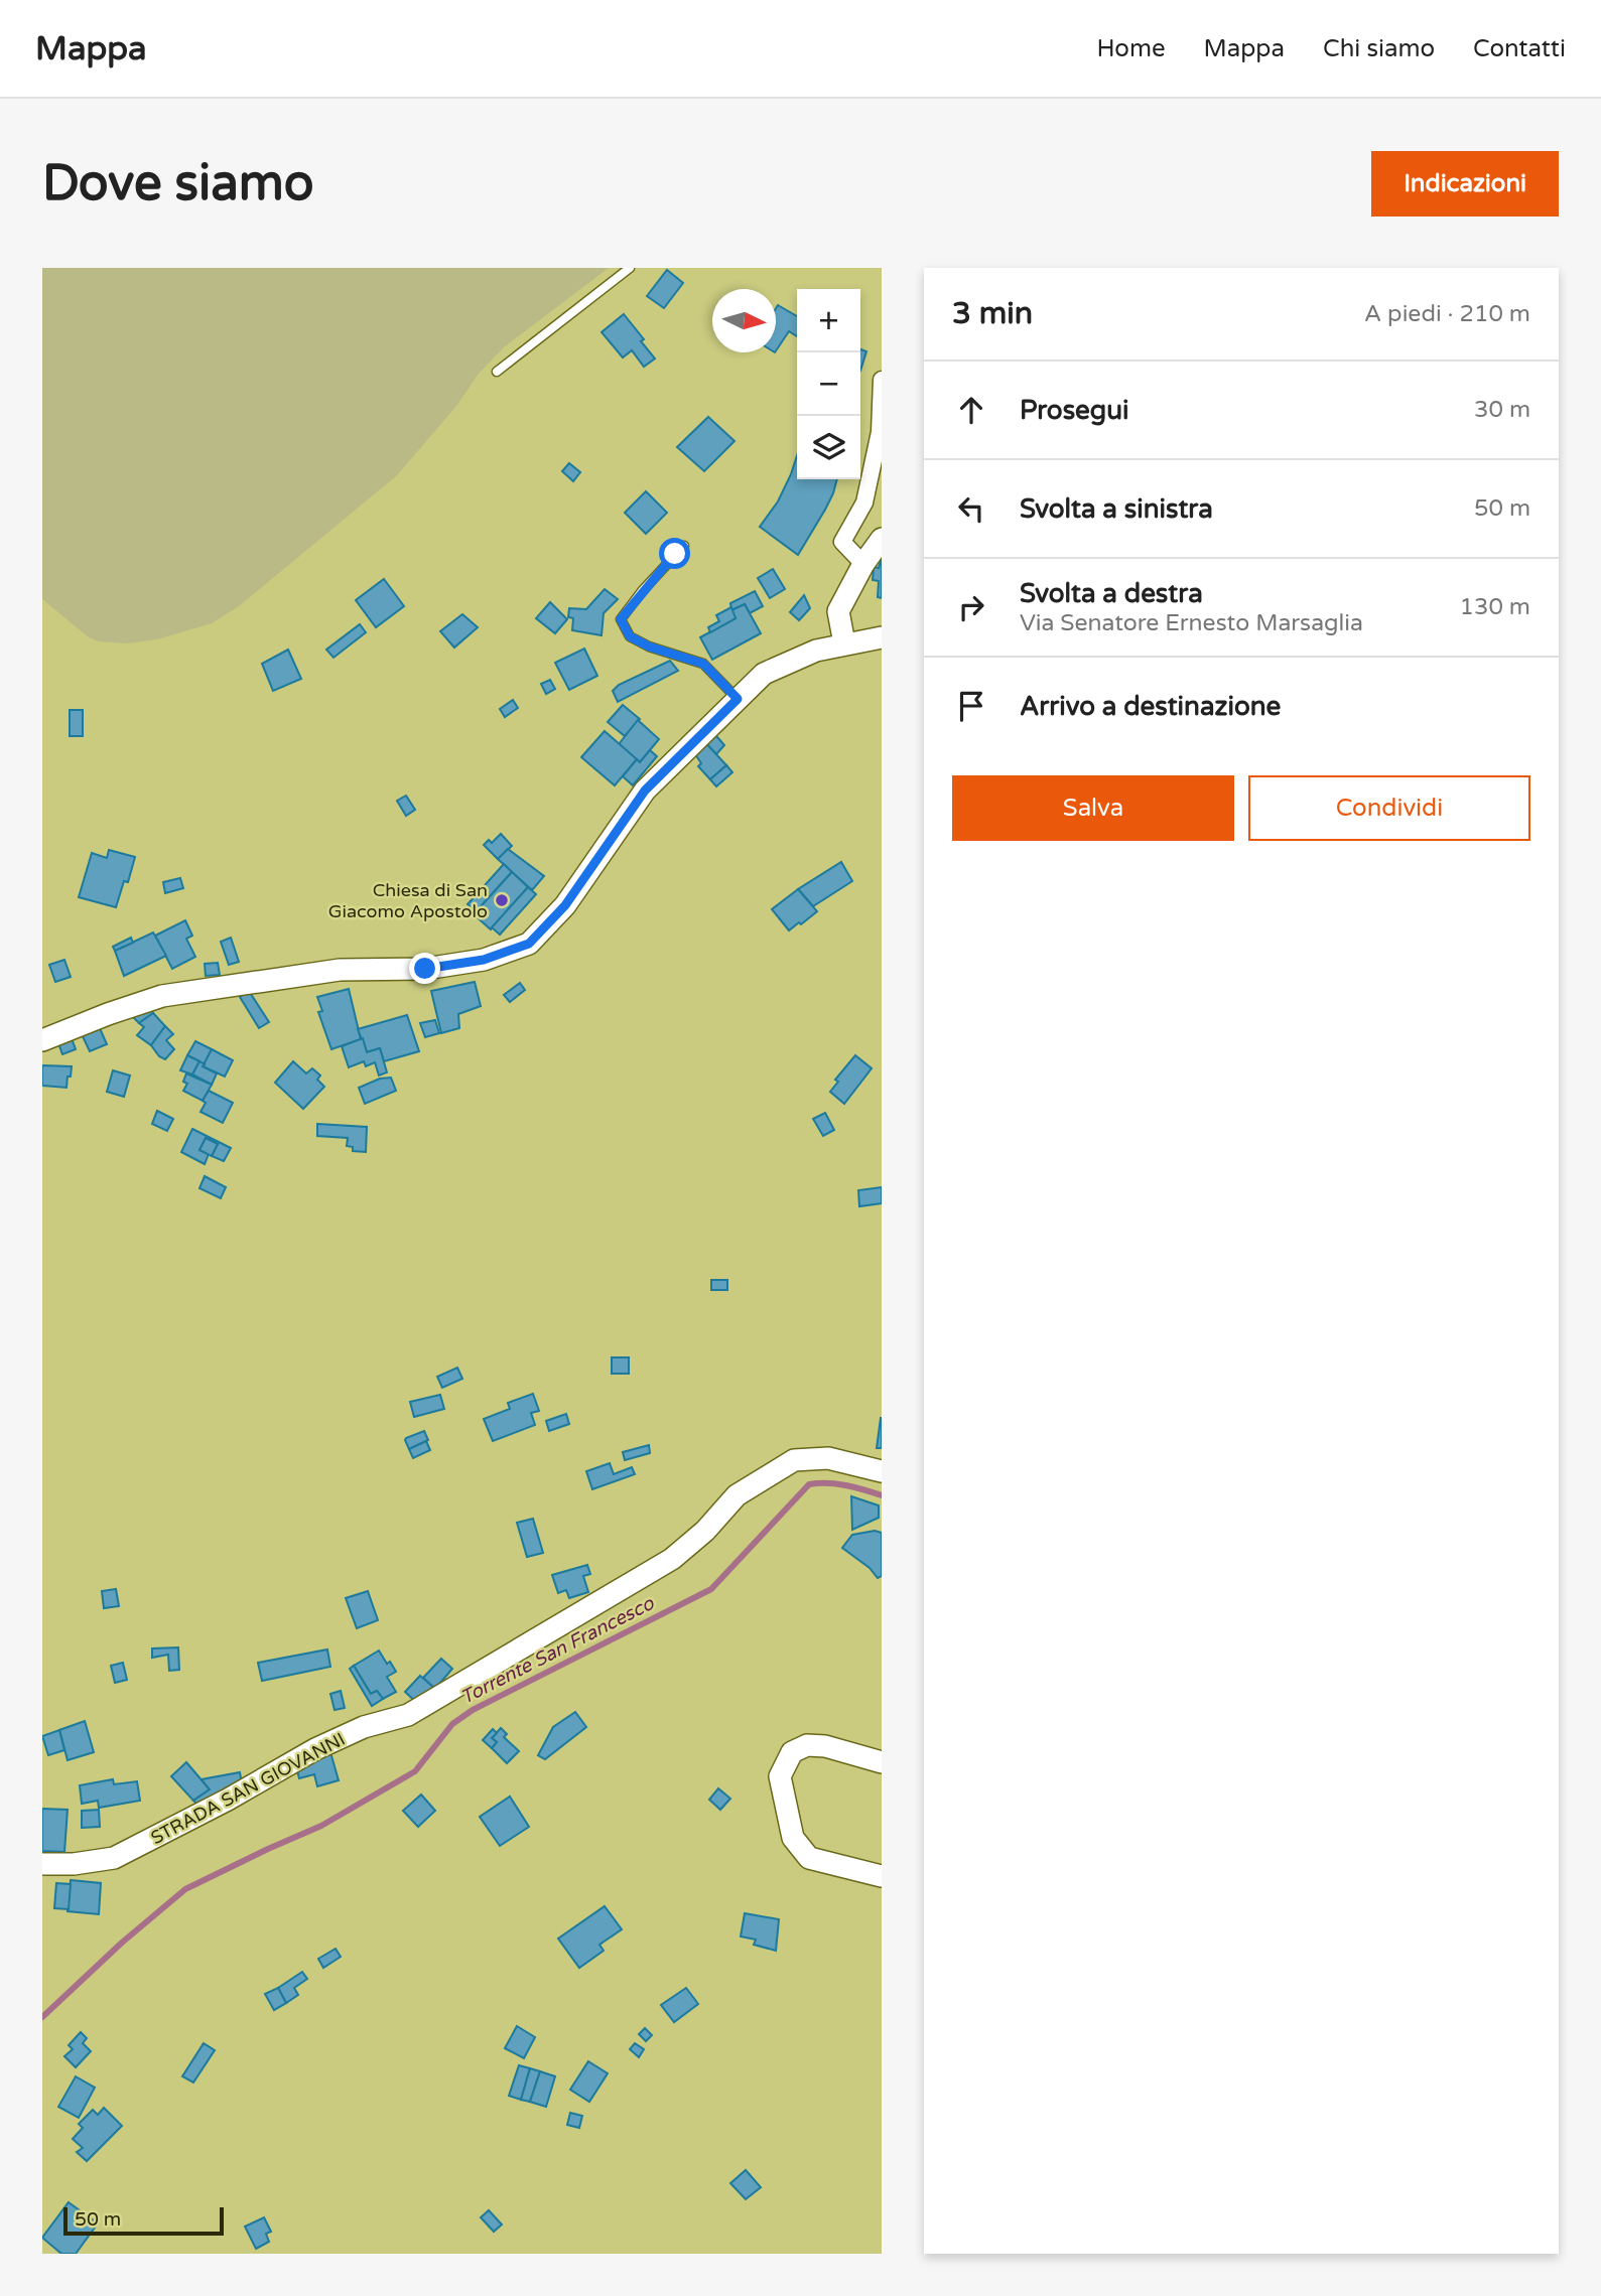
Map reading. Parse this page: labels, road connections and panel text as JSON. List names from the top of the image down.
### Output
{
  "streets": {
    "street": ["STRADA SAN GIOVANNI"]
  },
  "water": ["Torrente San Francesco"],
  "places": ["Chiesa di San Giacomo Apostolo"],
  "scale_bar": "50 m",
  "north": "right",
  "page": {
    "header": "Mappa",
    "nav": [
      "Home",
      "Mappa",
      "Chi siamo",
      "Contatti"
    ],
    "buttons": [
      "Indicazioni",
      ["Salva", "Condividi"]
    ],
    "title": "Dove siamo",
    "heading": ["3 min", "A piedi · 210 m"],
    "map_buttons": ["+", "−"],
    "list": [
      ["Prosegui", "30 m"],
      ["Svolta a sinistra", "50 m"],
      ["Svolta a destra", "Via Senatore Ernesto Marsaglia", "130 m"],
      "Arrivo a destinazione"
    ],
    "scale": "50 m"
  }
}
